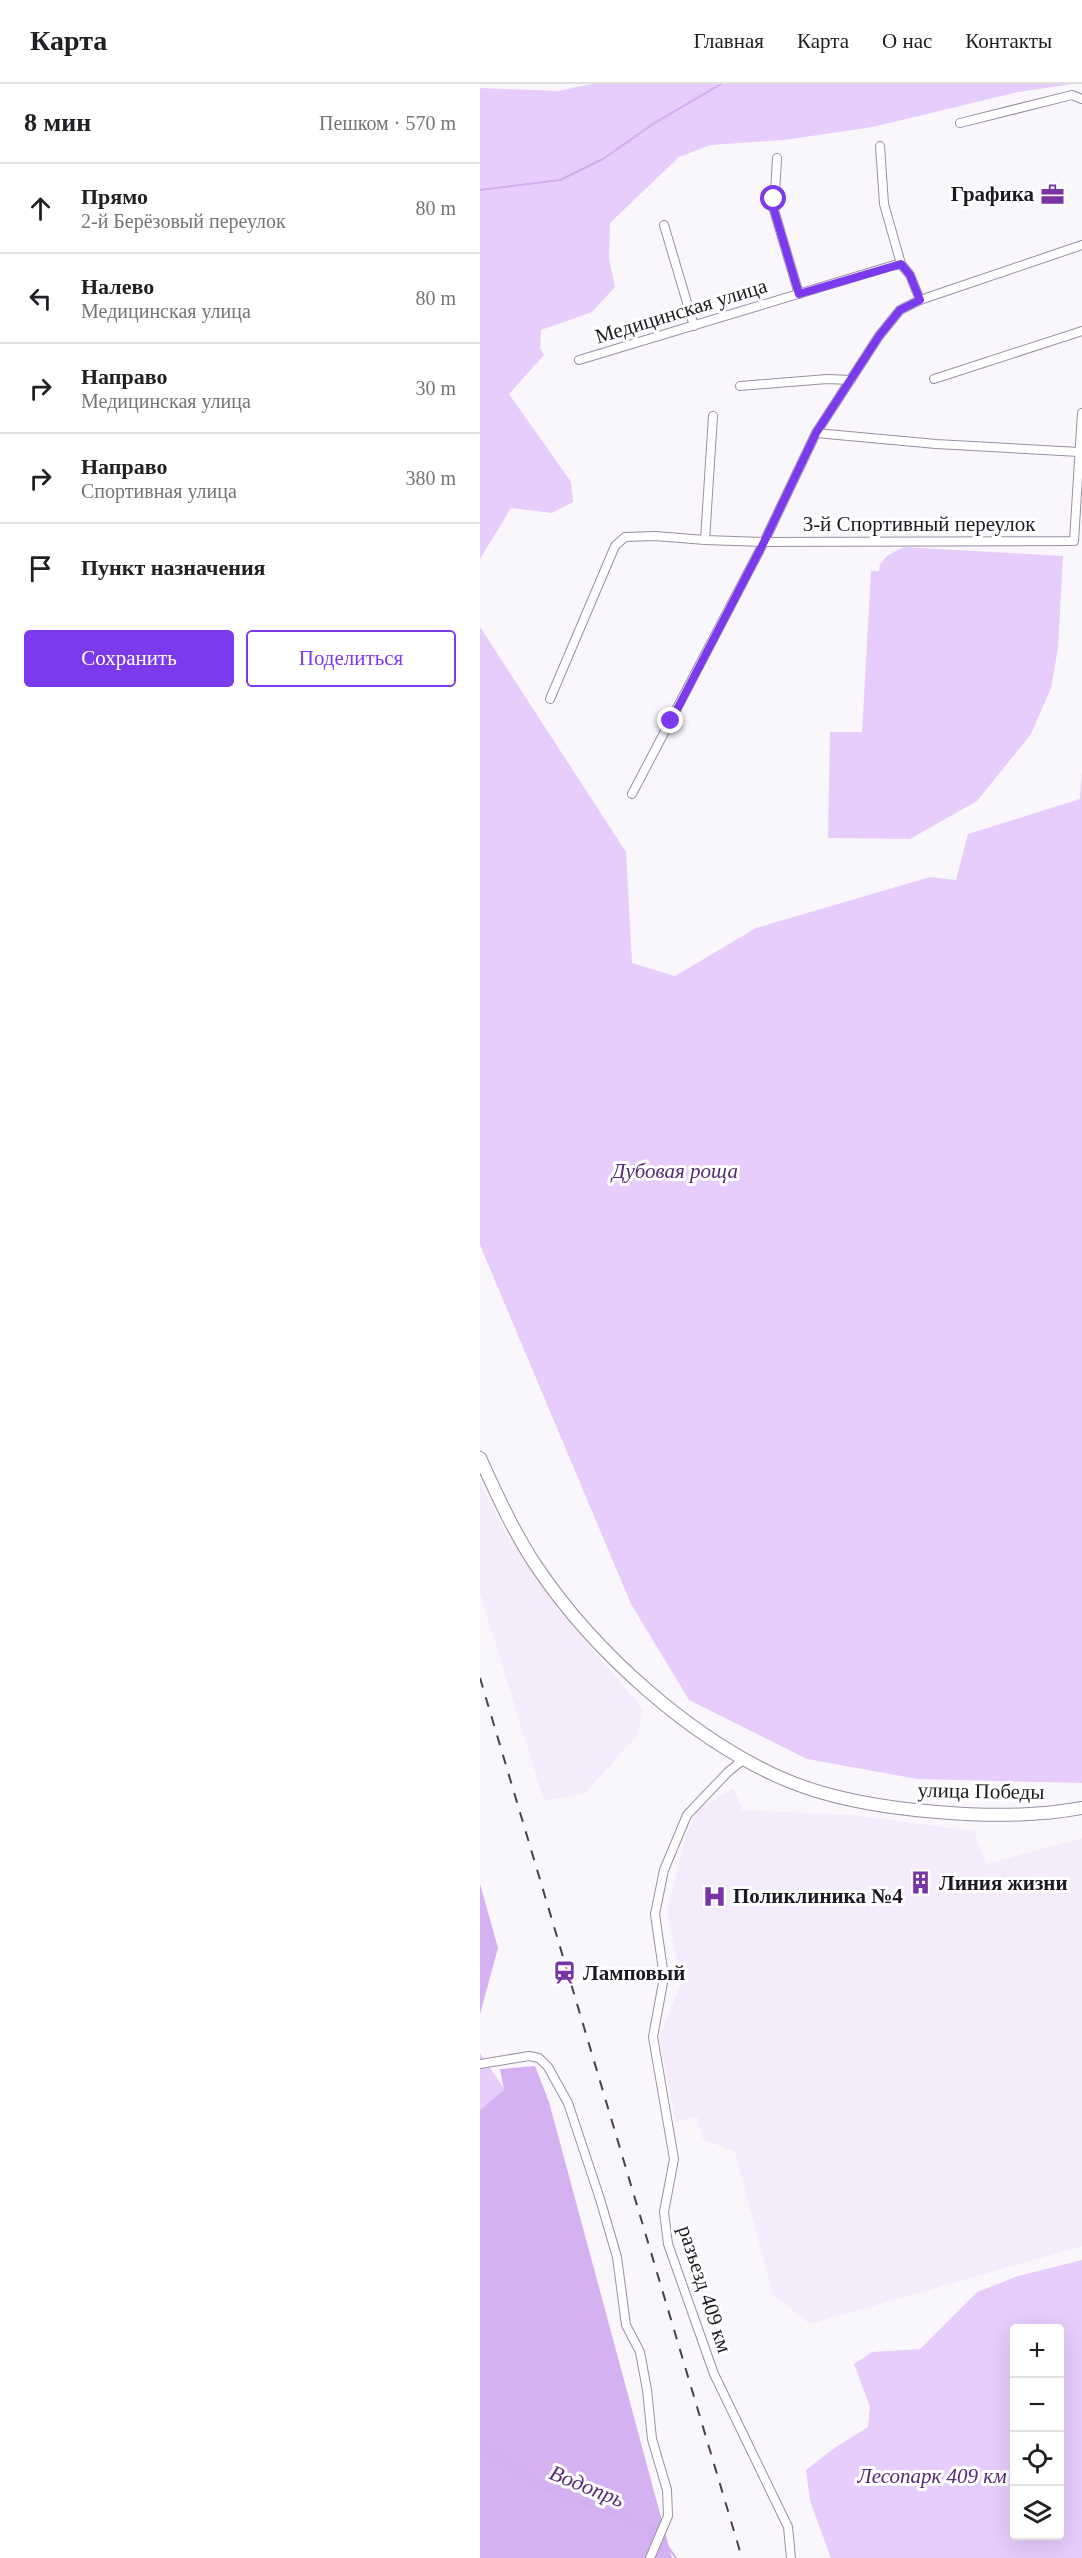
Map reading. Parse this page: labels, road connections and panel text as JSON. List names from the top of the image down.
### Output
{
  "streets": {
    "street": [
      "Медицинская улица",
      "3-й Спортивный переулок",
      "улица Победы",
      "разъезд 409 км"
    ]
  },
  "crossings": [
    ["улица Победы", "разъезд 409 км"]
  ],
  "water": ["Водопрь"],
  "parks": ["Дубовая роща", "Лесопарк 409 км"],
  "places": {
    "office": ["Графика"],
    "building": ["Линия жизни"],
    "hospital": ["Поликлиника №4"],
    "station": ["Ламповый"]
  },
  "page": {
    "header": "Карта",
    "nav": [
      "Главная",
      "Карта",
      "О нас",
      "Контакты"
    ],
    "heading": ["8 мин", "Пешком · 570 m"],
    "list": [
      ["Прямо", "2-й Берёзовый переулок", "80 m"],
      ["Налево", "Медицинская улица", "80 m"],
      ["Направо", "Медицинская улица", "30 m"],
      ["Направо", "Спортивная улица", "380 m"],
      "Пункт назначения"
    ],
    "buttons": ["Сохранить", "Поделиться"],
    "map_buttons": ["+", "−"]
  }
}
